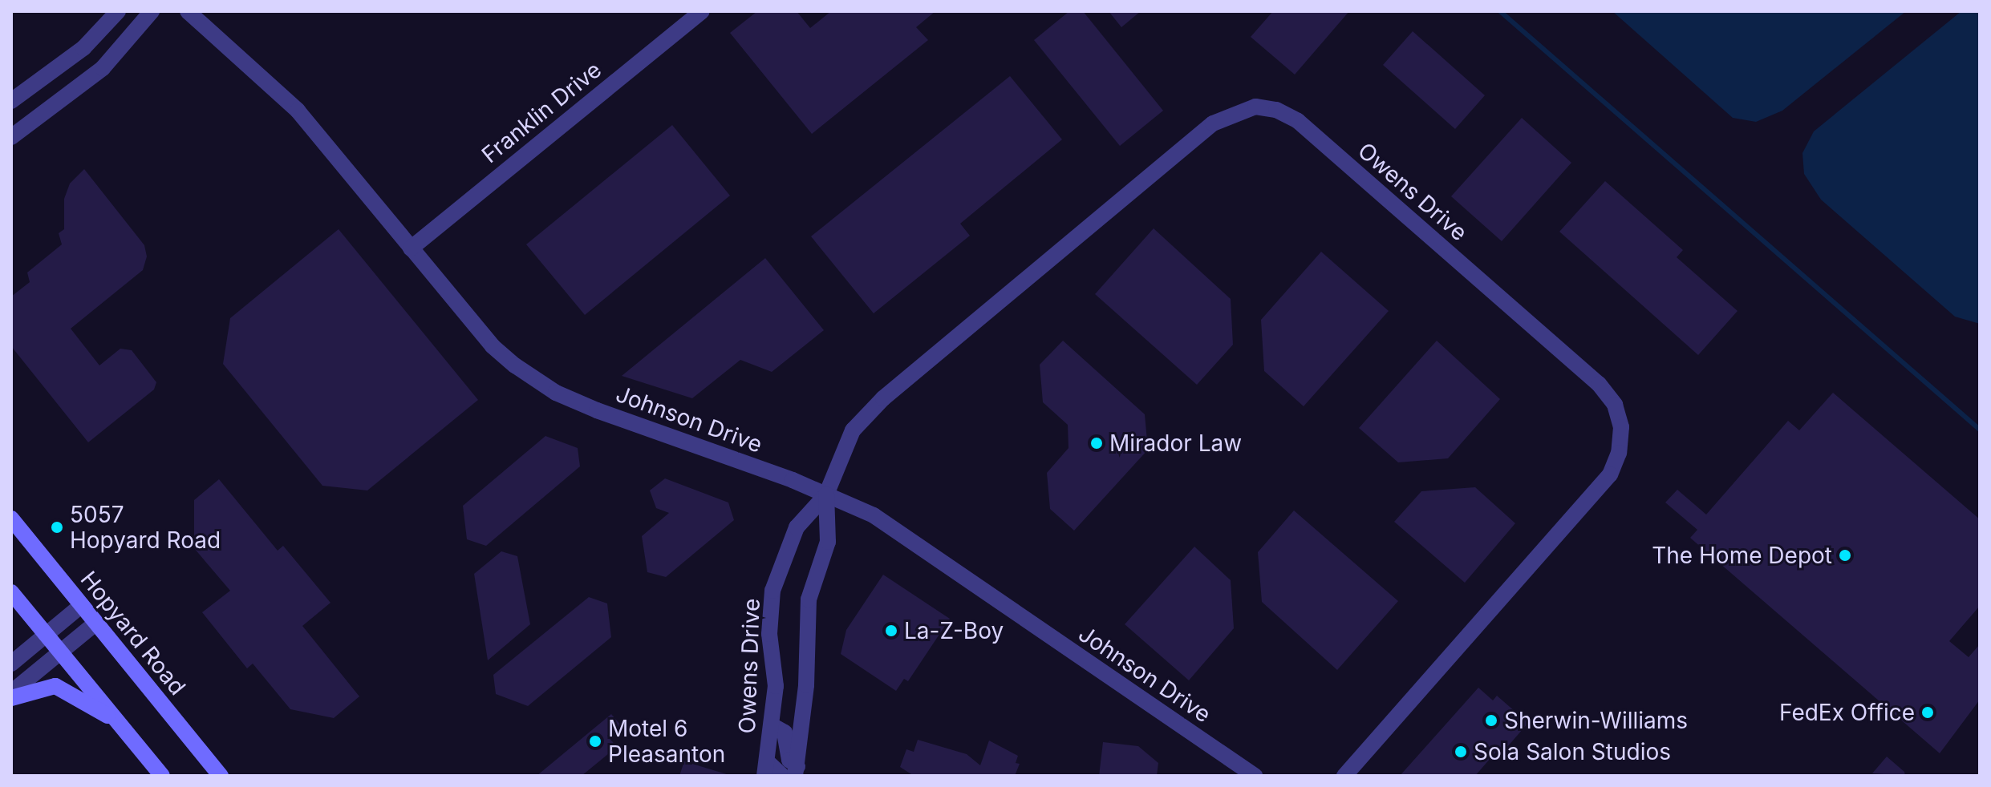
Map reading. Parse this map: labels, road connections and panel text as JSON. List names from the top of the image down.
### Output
{
  "streets": {
    "main road": ["Hopyard Road"],
    "street": ["Franklin Drive", "Owens Drive", "Johnson Drive"]
  },
  "crossings": [
    ["Franklin Drive", "Johnson Drive"],
    ["Owens Drive", "Johnson Drive"]
  ],
  "places": [
    "Mirador Law",
    "5057 Hopyard Road",
    "The Home Depot",
    "La-Z-Boy",
    "FedEx Office",
    "Sherwin-Williams",
    "Motel 6 Pleasanton",
    "Sola Salon Studios"
  ]
}
